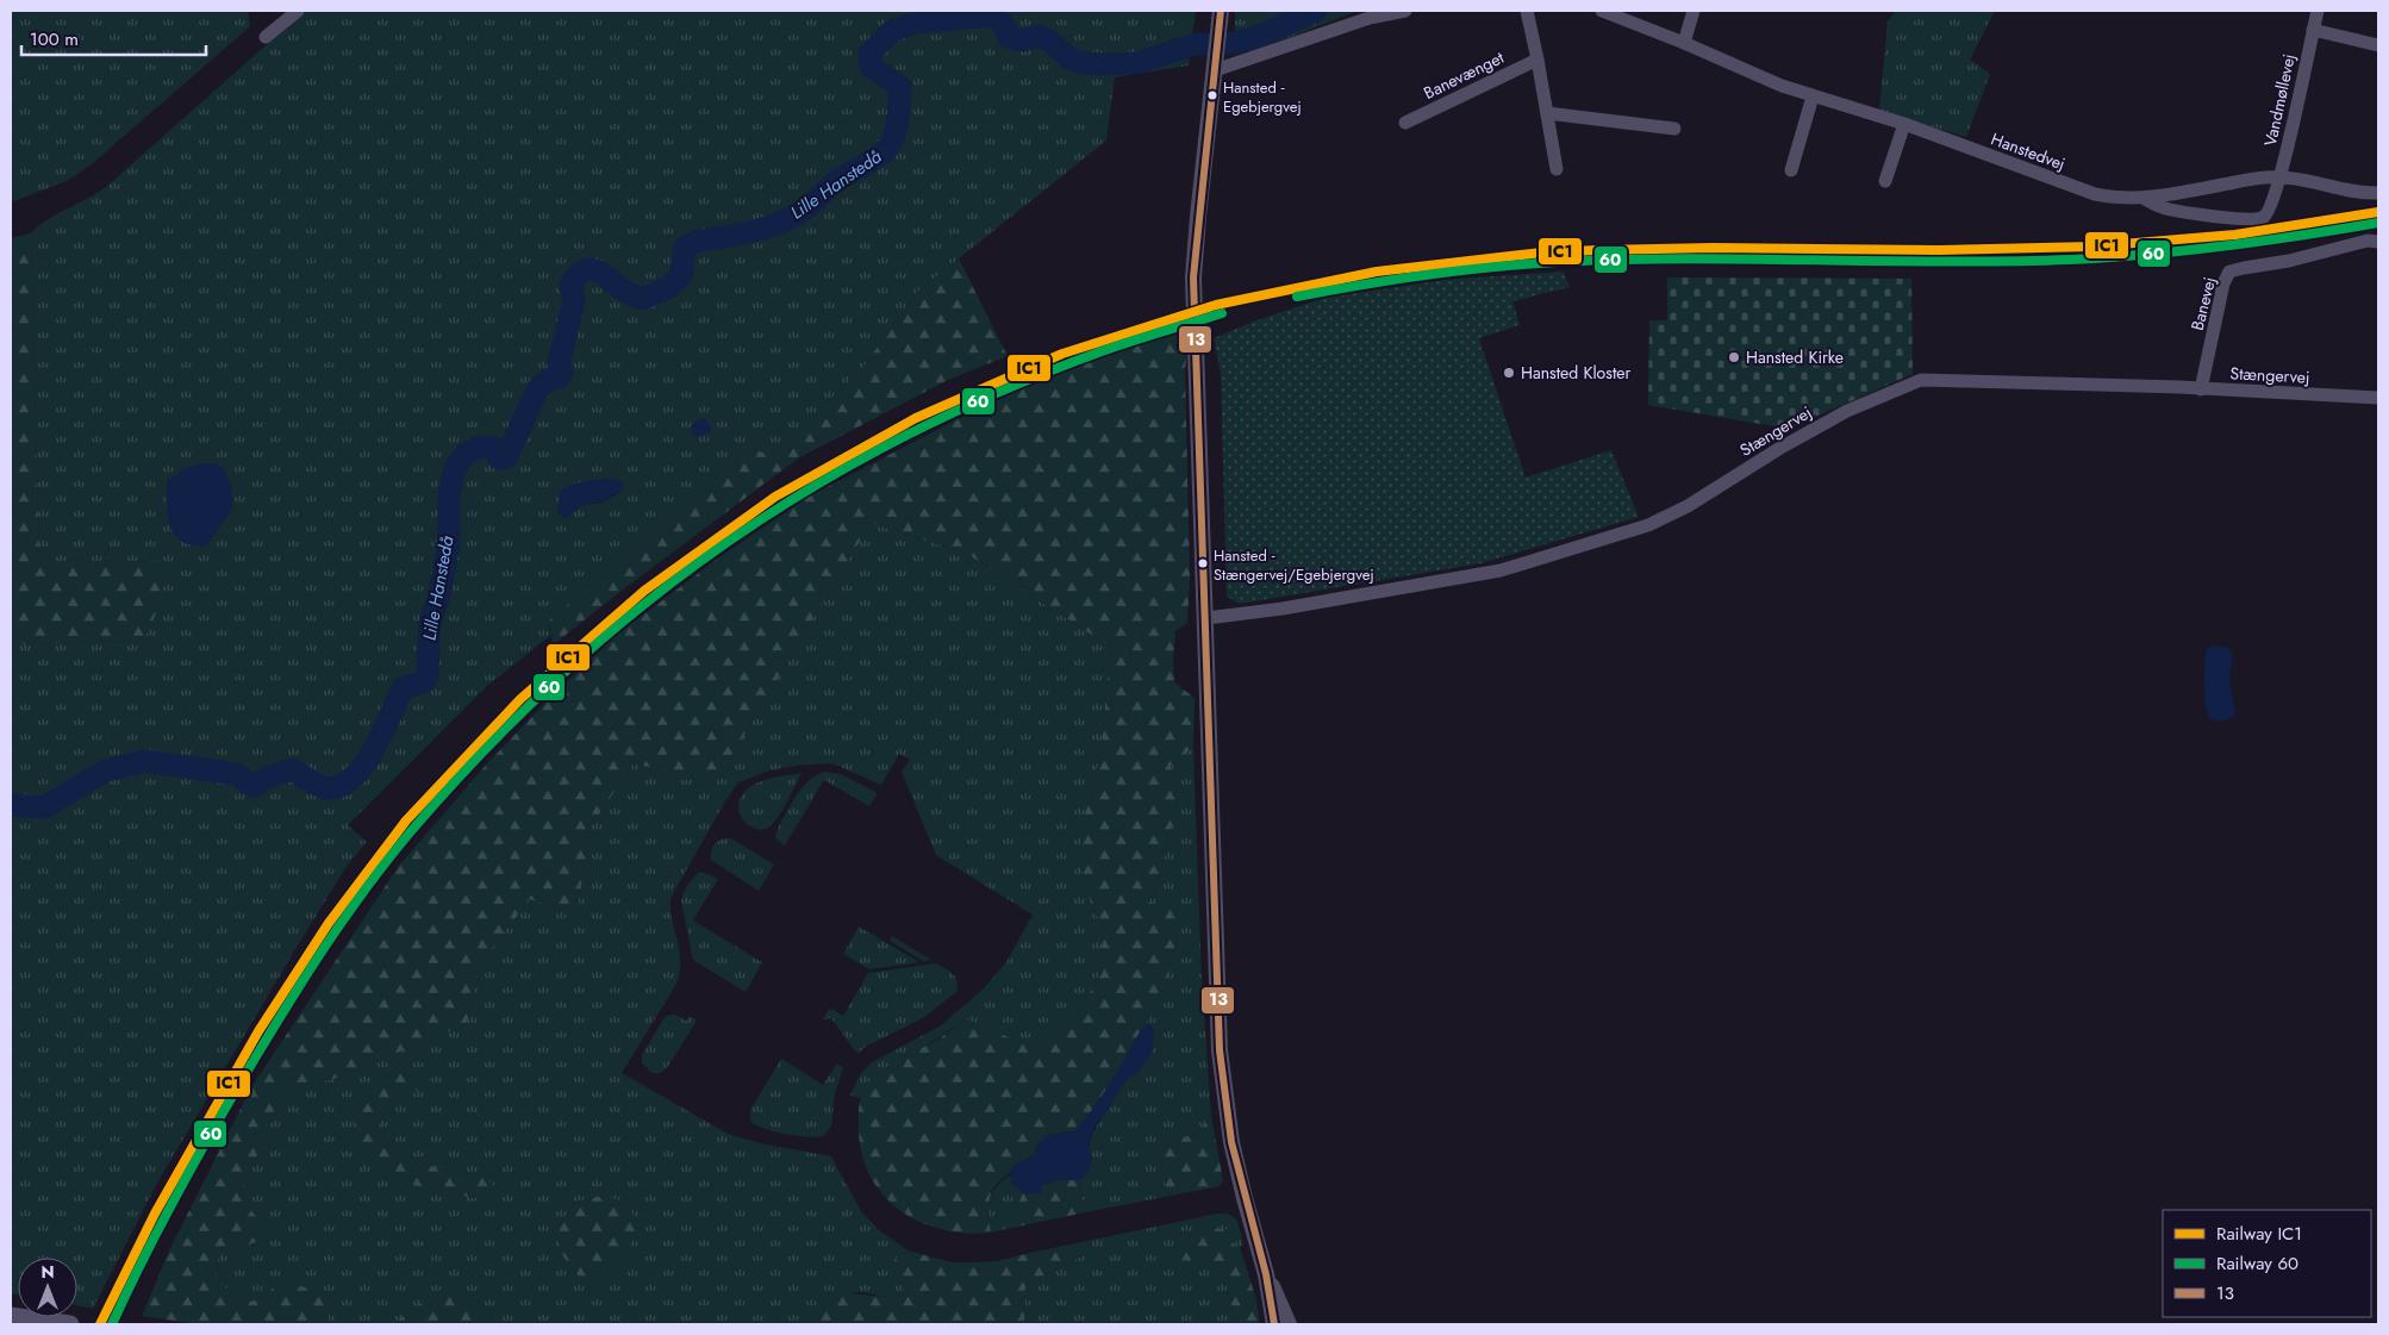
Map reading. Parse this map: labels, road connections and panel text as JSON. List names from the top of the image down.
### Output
{
  "streets": {
    "street": [
      "Banevænget",
      "Vandmøllevej",
      "Hanstedvej",
      "Banevej",
      "Stængervej"
    ]
  },
  "crossings": [
    ["Vandmøllevej", "Hanstedvej"],
    ["Banevej", "Stængervej"]
  ],
  "water": ["Lille Hanstedå"],
  "places": [
    "Hansted - Egebjergvej",
    "Hansted Kirke",
    "Hansted Kloster",
    "Hansted - Stængervej/Egebjergvej"
  ],
  "lines": ["transit line 13", "rail line IC1", "rail line 60"],
  "legend": ["Railway IC1", "Railway 60", "13"],
  "scale_bar": "100 m",
  "north": "top"
}
